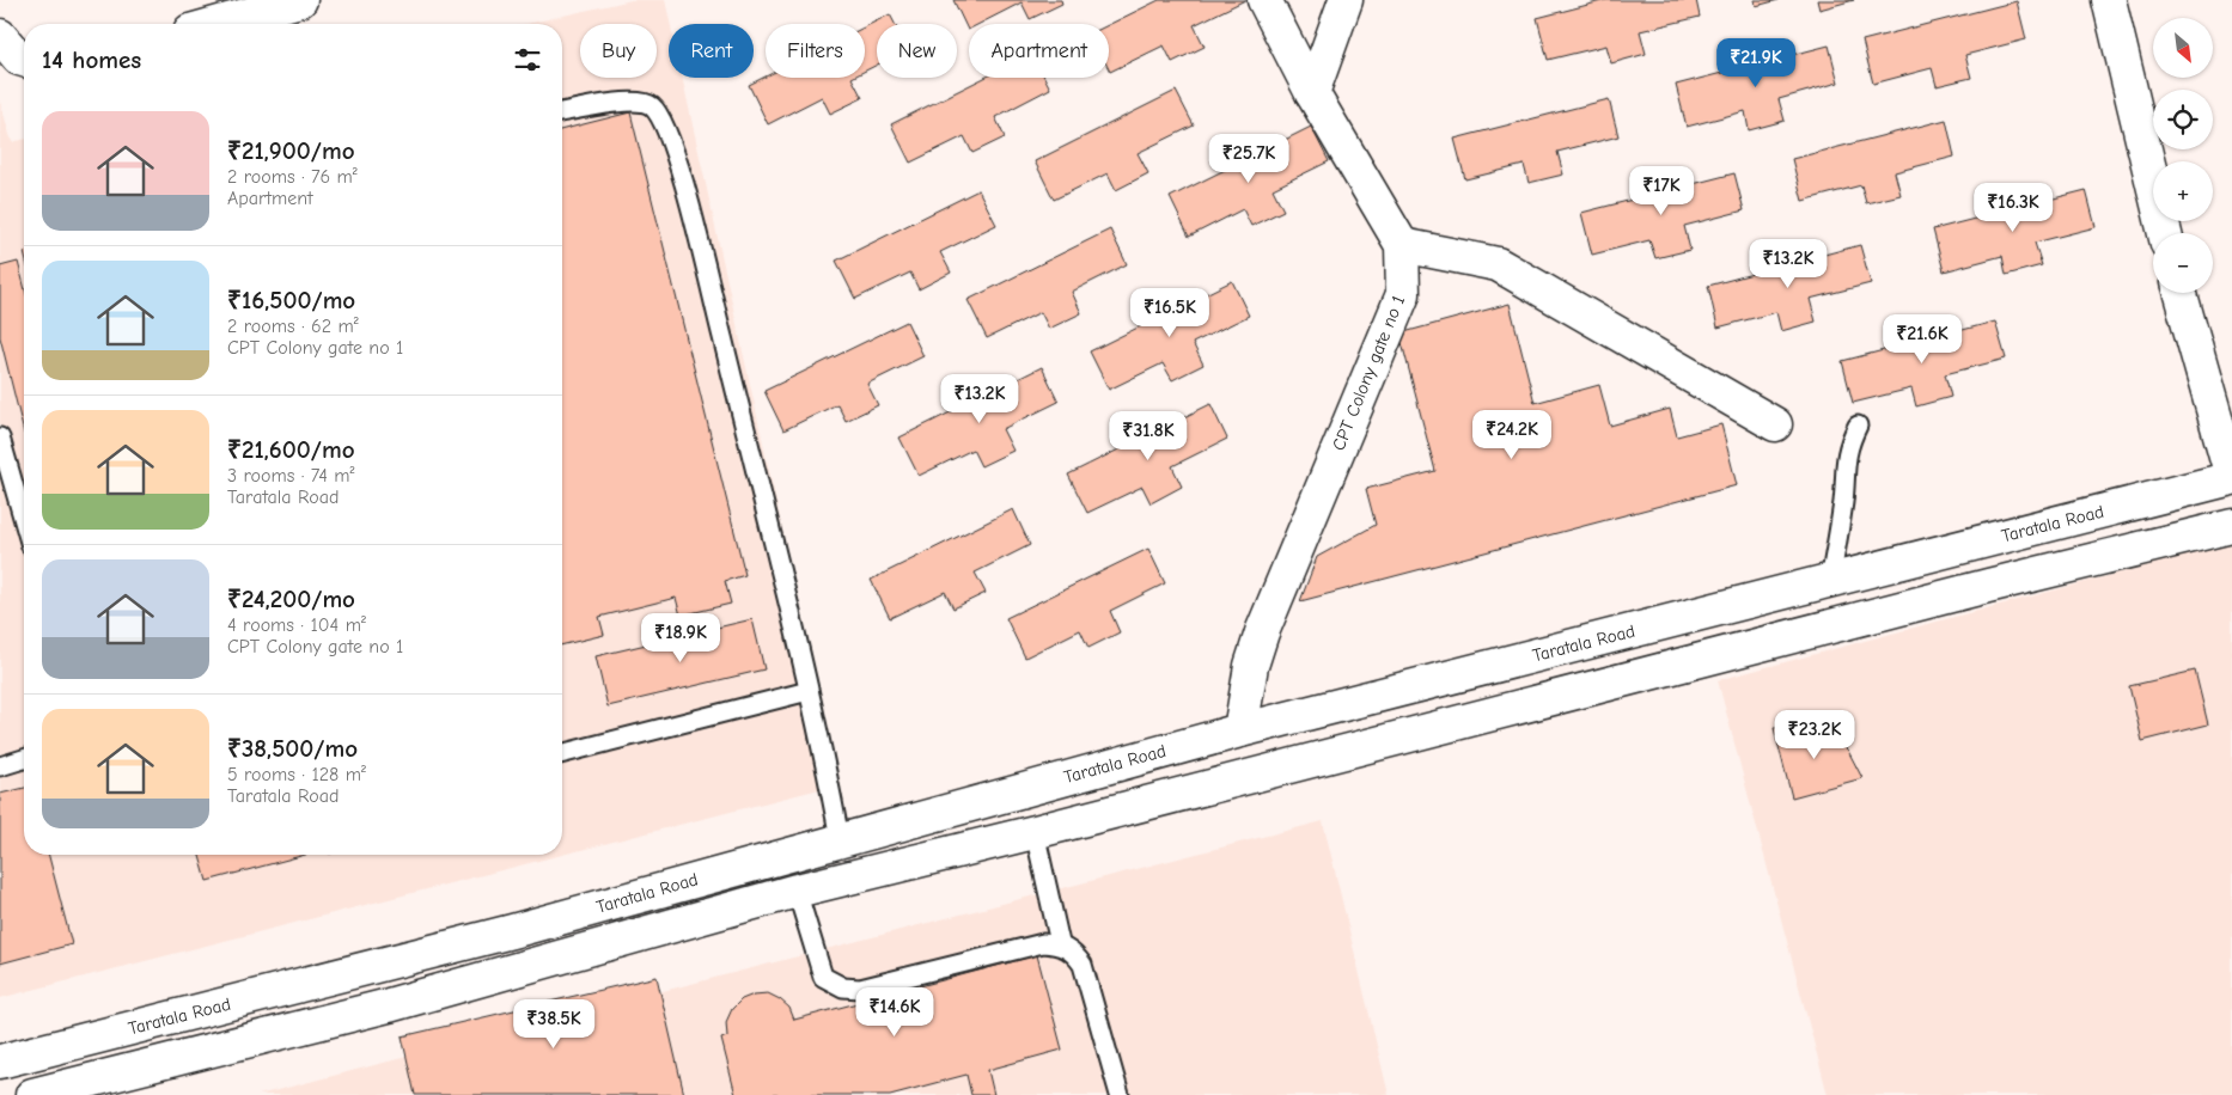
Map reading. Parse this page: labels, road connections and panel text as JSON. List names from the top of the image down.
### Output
{
  "streets": {
    "main road": ["CPT Colony gate no 1", "Taratala Road"]
  },
  "crossings": [
    ["CPT Colony gate no 1", "Taratala Road"]
  ],
  "north": "bottom right",
  "page": {
    "map_buttons": ["+", "−"],
    "chip": [
      "Buy",
      "Rent",
      "Filters",
      "New",
      "Apartment"
    ],
    "heading": "14 homes",
    "price": [
      "₹21.9K",
      "₹25.7K",
      "₹17K",
      "₹16.3K",
      "₹13.2K",
      "₹16.5K",
      "₹21.6K",
      "₹13.2K",
      "₹24.2K",
      "₹31.8K",
      "₹18.9K",
      "₹23.2K",
      "₹14.6K",
      "₹38.5K"
    ],
    "list": [
      {
        "name": "₹21,900/mo",
        "note": "2 rooms · 76 m² · Apartment"
      },
      {
        "name": "₹16,500/mo",
        "note": "2 rooms · 62 m² · CPT Colony gate no 1"
      },
      {
        "name": "₹21,600/mo",
        "note": "3 rooms · 74 m² · Taratala Road"
      },
      {
        "name": "₹24,200/mo",
        "note": "4 rooms · 104 m² · CPT Colony gate no 1"
      },
      {
        "name": "₹38,500/mo",
        "note": "5 rooms · 128 m² · Taratala Road"
      }
    ]
  }
}
